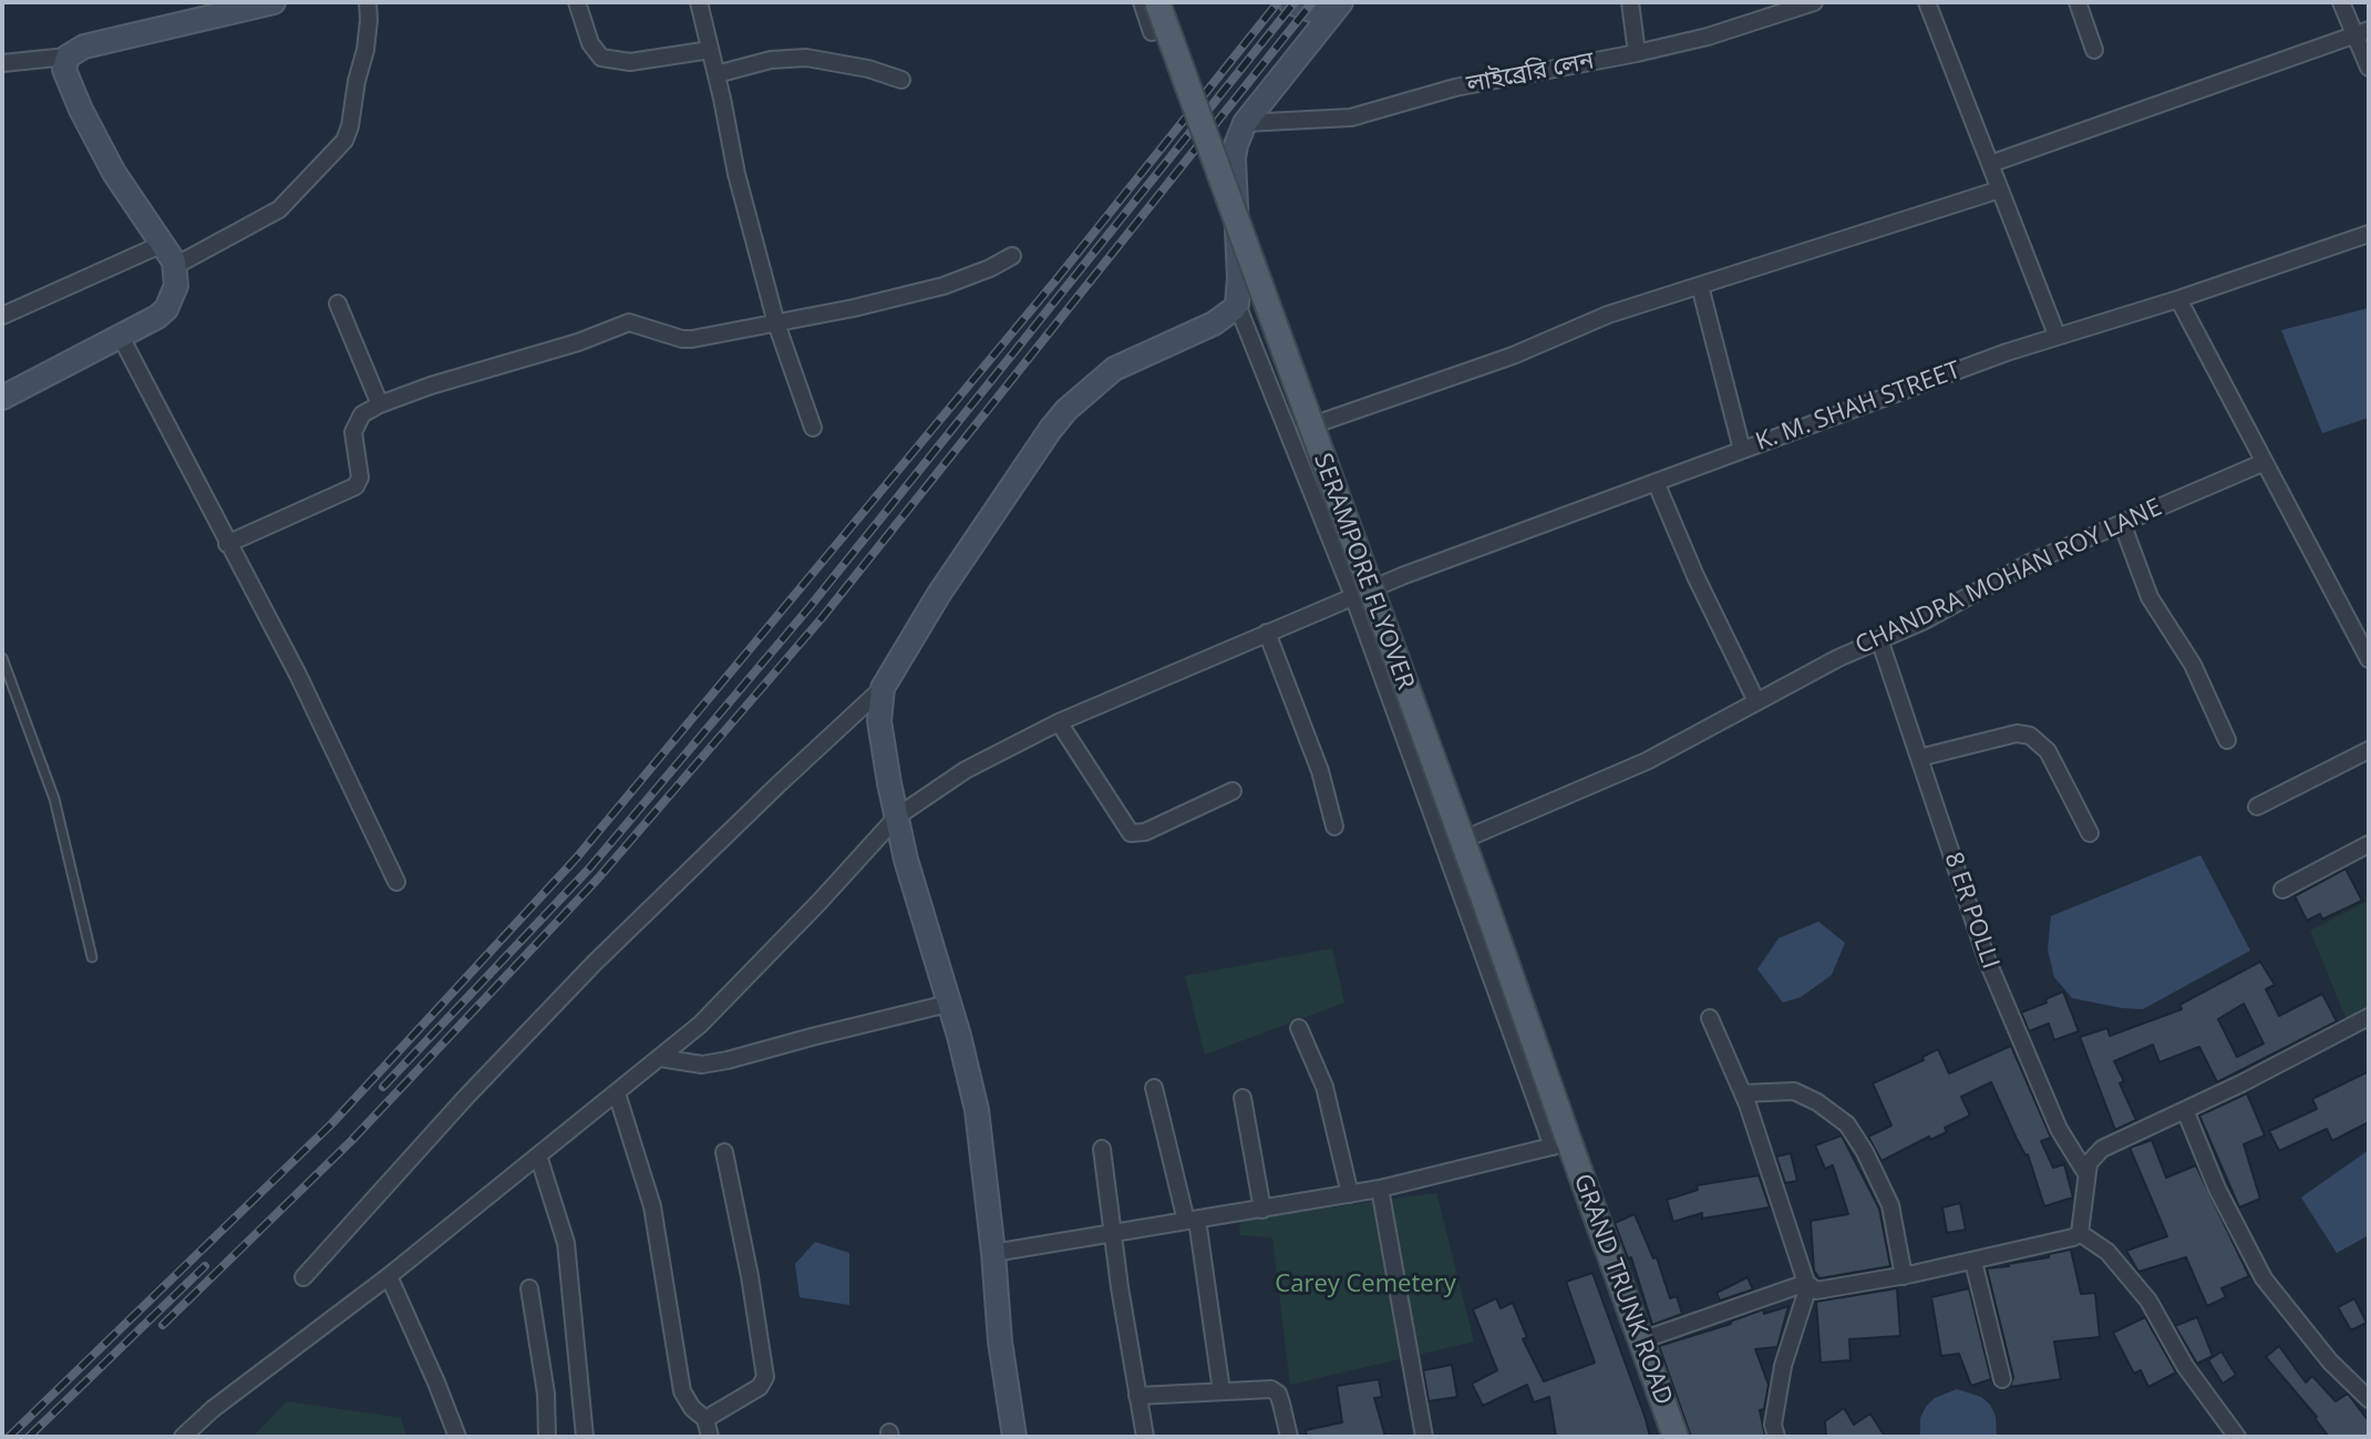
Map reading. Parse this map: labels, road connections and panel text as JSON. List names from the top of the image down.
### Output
{
  "streets": {
    "main road": ["SERAMPORE FLYOVER", "GRAND TRUNK ROAD"],
    "street": [
      "লাইব্রেরি লেন",
      "K. M. SHAH STREET",
      "CHANDRA MOHAN ROY LANE",
      "8 ER POLLI"
    ]
  },
  "crossings": [
    ["SERAMPORE FLYOVER", "GRAND TRUNK ROAD"],
    ["CHANDRA MOHAN ROY LANE", "8 ER POLLI"]
  ],
  "parks": ["Carey Cemetery"]
}
